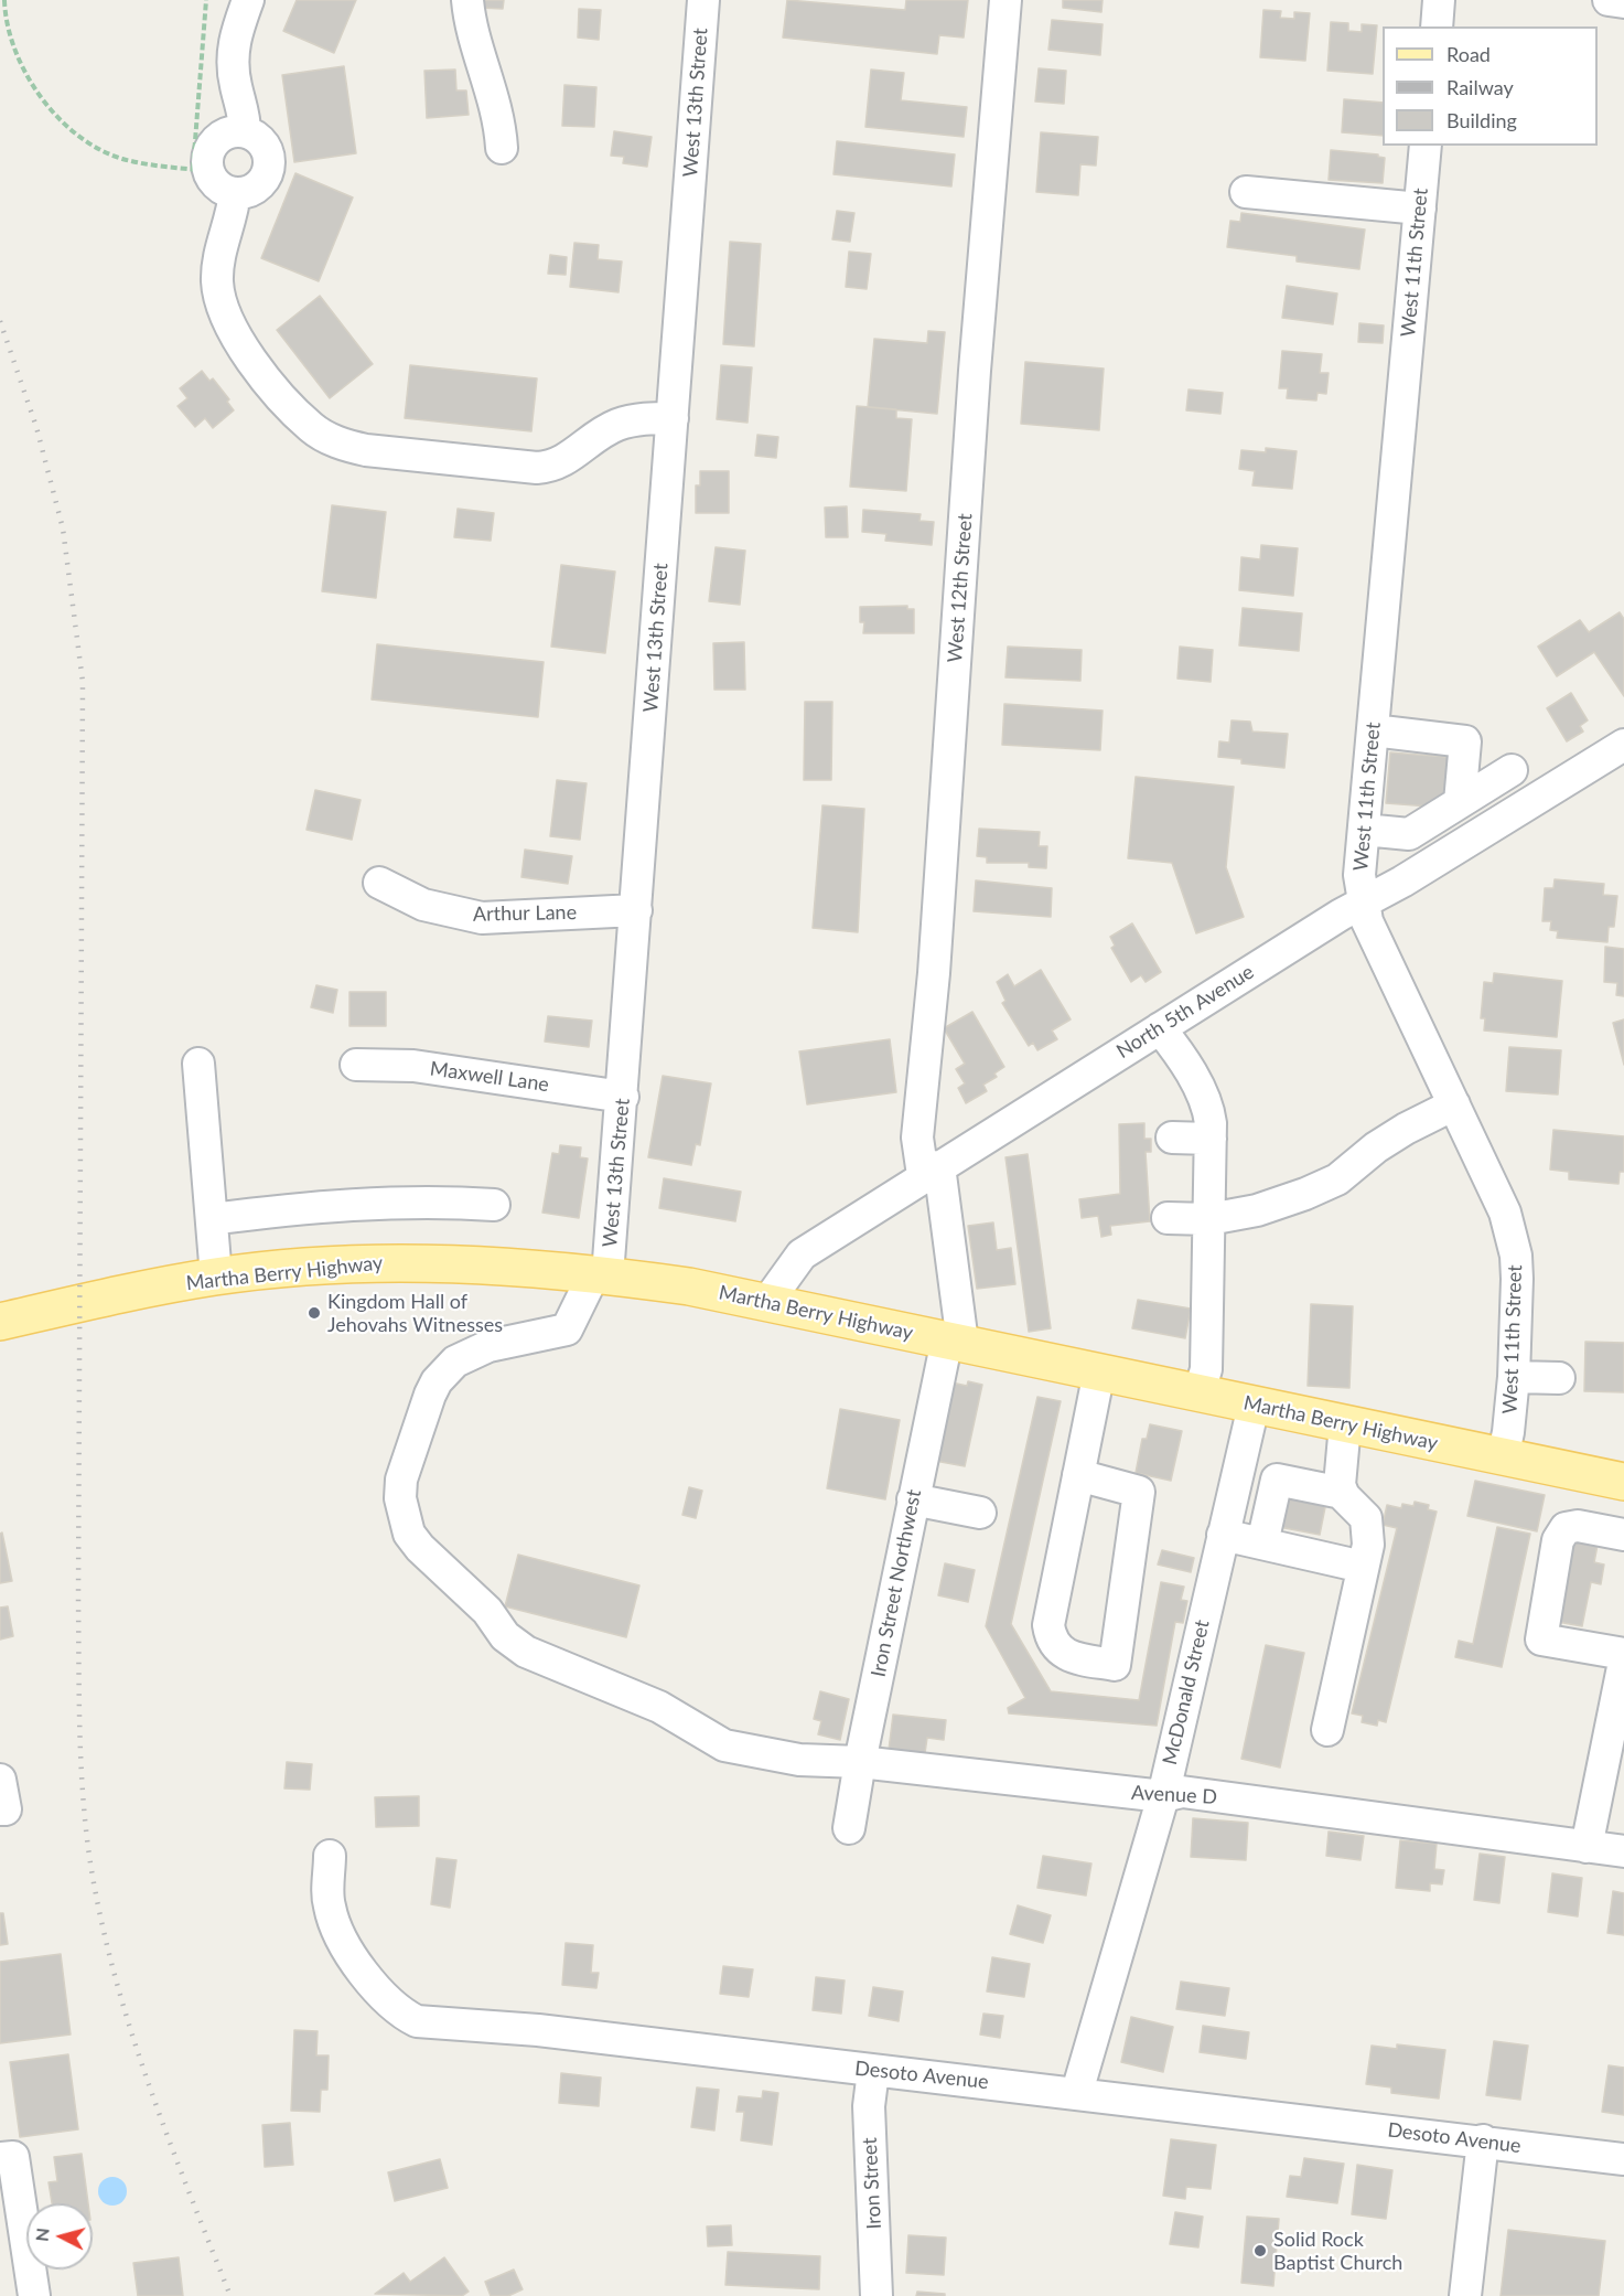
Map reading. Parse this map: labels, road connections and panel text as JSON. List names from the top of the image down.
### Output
{
  "streets": {
    "main road": ["Martha Berry Highway"],
    "street": [
      "West 13th Street",
      "West 11th Street",
      "West 12th Street",
      "Arthur Lane",
      "North 5th Avenue",
      "Maxwell Lane",
      "Iron Street Northwest",
      "McDonald Street",
      "Avenue D",
      "Desoto Avenue",
      "Iron Street"
    ]
  },
  "crossings": [
    ["West 13th Street", "Arthur Lane"],
    ["West 13th Street", "Maxwell Lane"],
    ["West 13th Street", "Martha Berry Highway"],
    ["West 13th Street", "Avenue D"],
    ["West 11th Street", "North 5th Avenue"],
    ["West 11th Street", "Martha Berry Highway"],
    ["West 12th Street", "North 5th Avenue"],
    ["West 12th Street", "Martha Berry Highway"],
    ["West 12th Street", "Iron Street Northwest"],
    ["North 5th Avenue", "Martha Berry Highway"],
    ["Martha Berry Highway", "Iron Street Northwest"],
    ["Martha Berry Highway", "McDonald Street"],
    ["Martha Berry Highway", "Avenue D"],
    ["Iron Street Northwest", "Avenue D"],
    ["McDonald Street", "Avenue D"],
    ["McDonald Street", "Desoto Avenue"],
    ["Desoto Avenue", "Iron Street"]
  ],
  "places": ["Kingdom Hall of Jehovahs Witnesses", "Solid Rock Baptist Church"],
  "legend": ["Road", "Railway", "Building"],
  "north": "left"
}
